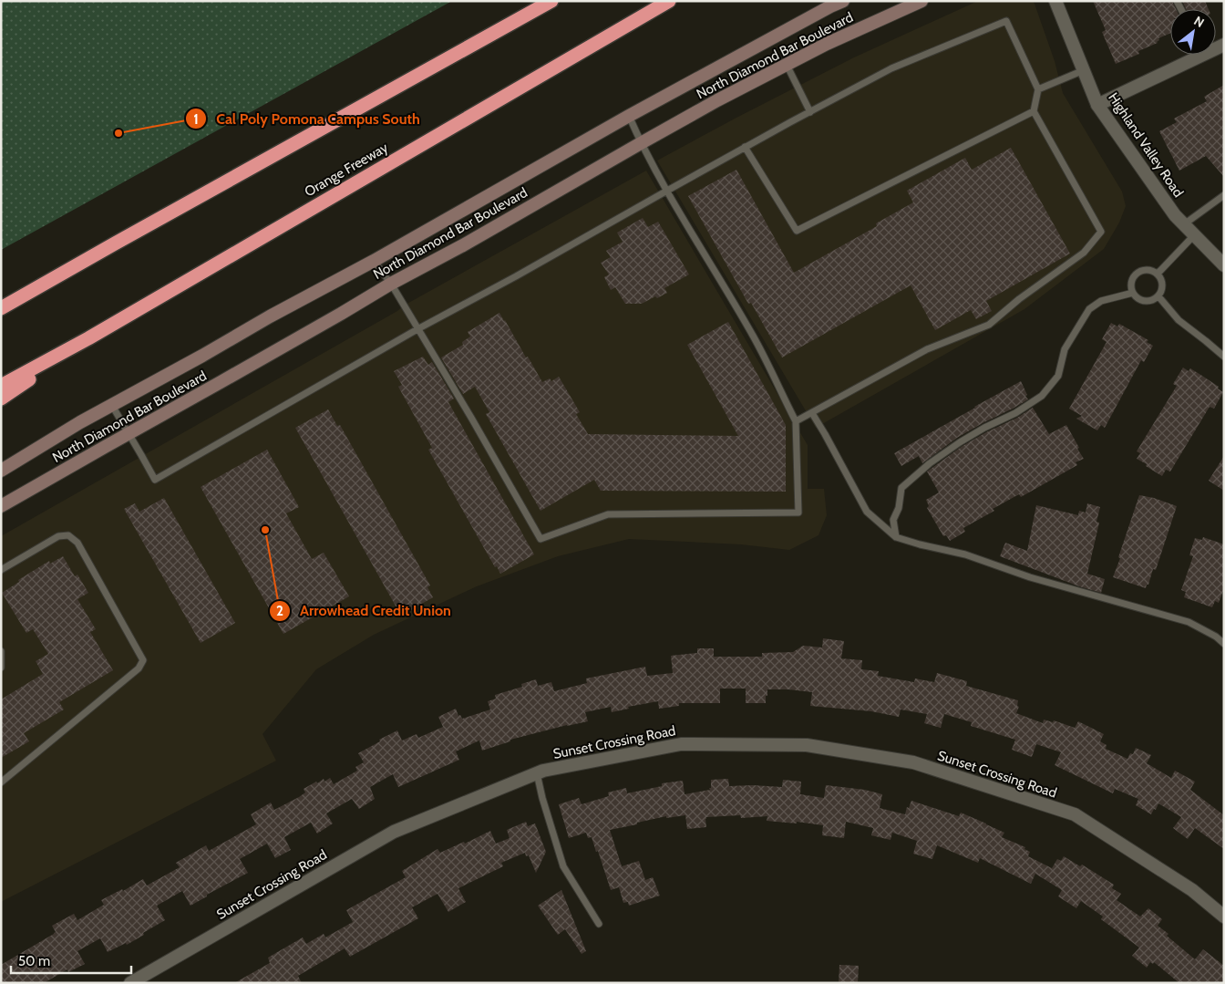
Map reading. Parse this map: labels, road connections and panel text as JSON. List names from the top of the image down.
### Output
{
  "streets": {
    "highway": ["Orange Freeway"],
    "main road": ["North Diamond Bar Boulevard"],
    "street": ["Highland Valley Road", "Sunset Crossing Road"]
  },
  "places": ["Cal Poly Pomona Campus South", "Arrowhead Credit Union"],
  "scale_bar": "50 m",
  "north": "top right"
}
